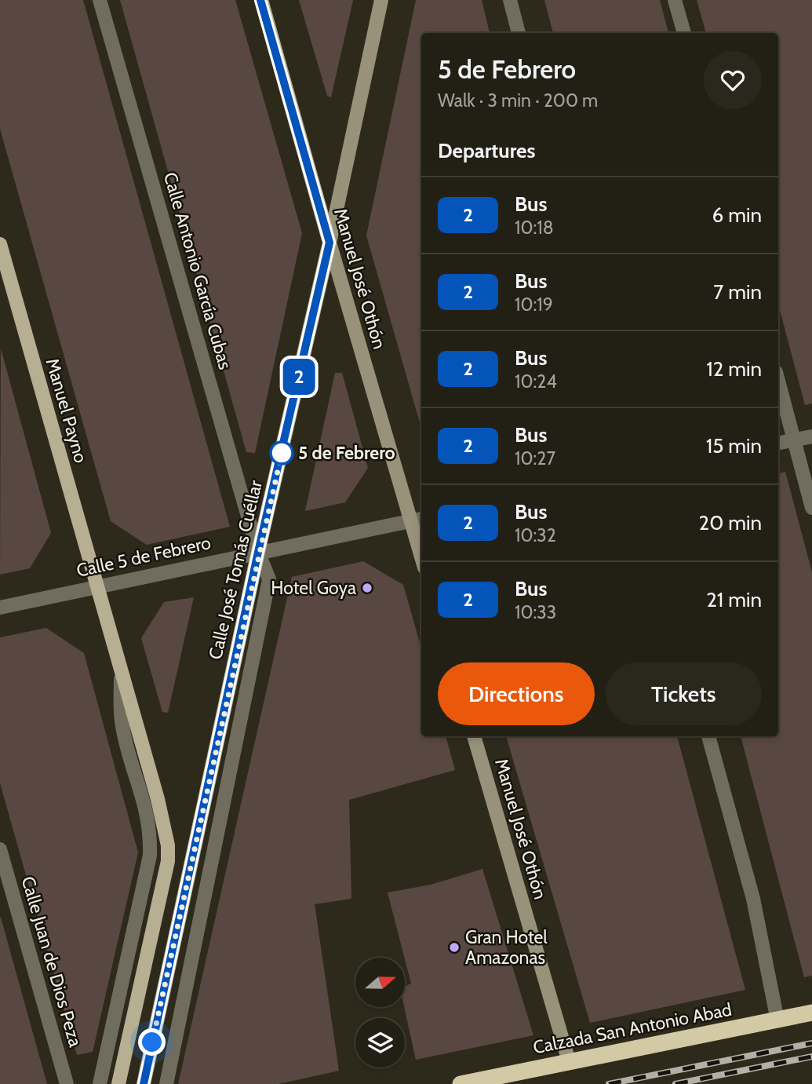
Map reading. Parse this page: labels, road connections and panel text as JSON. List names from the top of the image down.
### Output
{
  "streets": {
    "highway": ["Calzada San Antonio Abad"],
    "main road": ["Manuel José Othón", "Manuel Payno", "Calle José Tomás Cuéllar"],
    "street": ["Calle Antonio García Cubas", "Calle 5 de Febrero", "Calle Juan de Dios Peza"]
  },
  "crossings": [
    ["Calle Antonio García Cubas", "Calle 5 de Febrero"],
    ["Calle Antonio García Cubas", "Calle José Tomás Cuéllar"],
    ["Manuel José Othón", "Calle 5 de Febrero"],
    ["Manuel José Othón", "Calle José Tomás Cuéllar"],
    ["Manuel José Othón", "Calzada San Antonio Abad"],
    ["Manuel Payno", "Calle 5 de Febrero"],
    ["Calle 5 de Febrero", "Calle José Tomás Cuéllar"]
  ],
  "places": ["5 de Febrero", "Hotel Goya", "Gran Hotel Amazonas"],
  "lines": ["bus line 2"],
  "north": "right",
  "page": {
    "on_map": "2",
    "heading": [
      ["5 de Febrero", "Walk · 3 min · 200 m"],
      "Departures"
    ],
    "list": [
      {
        "mark": "2",
        "name": "Bus",
        "note": "10:18",
        "value": "6 min"
      },
      {
        "mark": "2",
        "name": "Bus",
        "note": "10:19",
        "value": "7 min"
      },
      {
        "mark": "2",
        "name": "Bus",
        "note": "10:24",
        "value": "12 min"
      },
      {
        "mark": "2",
        "name": "Bus",
        "note": "10:27",
        "value": "15 min"
      },
      {
        "mark": "2",
        "name": "Bus",
        "note": "10:32",
        "value": "20 min"
      },
      {
        "mark": "2",
        "name": "Bus",
        "note": "10:33",
        "value": "21 min"
      }
    ],
    "buttons": ["Directions", "Tickets"]
  }
}
